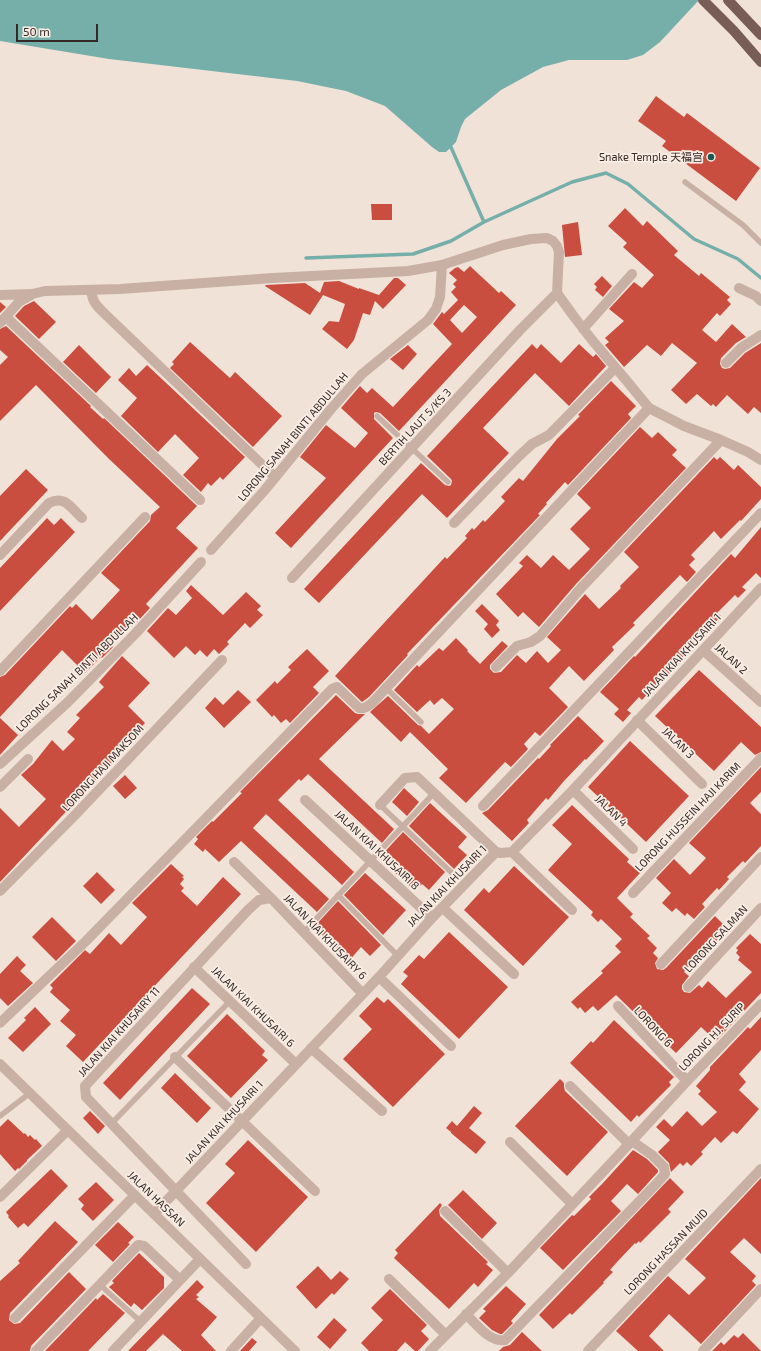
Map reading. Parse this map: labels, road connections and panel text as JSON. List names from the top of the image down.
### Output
{
  "streets": {
    "street": [
      "BERTIH LAUT 5/KS 3",
      "LORONG SANAH BINTI ABDULLAH",
      "JALAN KIAI KHUSAIRI 1",
      "JALAN 2",
      "JALAN 3",
      "LORONG HAJI MAKSOM",
      "JALAN 4",
      "LORONG HUSSEIN HAJI KARIM",
      "JALAN KIAI KHUSAIRI 8",
      "JALAN KIAI KHUSAIRY 6",
      "LORONG SALMAN",
      "JALAN KIAI KHUSAIRI 6",
      "LORONG 6",
      "JALAN KIAI KHUSAIRY 11",
      "LORONG HJ. SURIP",
      "JALAN HASSAN",
      "LORONG HASSAN MUID"
    ]
  },
  "crossings": [
    ["JALAN KIAI KHUSAIRI 1", "JALAN 2"],
    ["JALAN KIAI KHUSAIRI 1", "JALAN 3"],
    ["JALAN KIAI KHUSAIRI 1", "JALAN 4"],
    ["JALAN KIAI KHUSAIRI 1", "JALAN KIAI KHUSAIRI 8"],
    ["JALAN KIAI KHUSAIRI 1", "JALAN KIAI KHUSAIRY 6"],
    ["JALAN KIAI KHUSAIRI 1", "JALAN KIAI KHUSAIRI 6"],
    ["JALAN KIAI KHUSAIRI 1", "JALAN KIAI KHUSAIRY 11"],
    ["JALAN KIAI KHUSAIRI 1", "JALAN HASSAN"],
    ["JALAN KIAI KHUSAIRY 6", "JALAN KIAI KHUSAIRY 11"],
    ["JALAN KIAI KHUSAIRI 6", "JALAN KIAI KHUSAIRY 11"],
    ["LORONG 6", "LORONG HJ. SURIP"]
  ],
  "places": ["Snake Temple 天福宫"],
  "scale_bar": "50 m"
}
